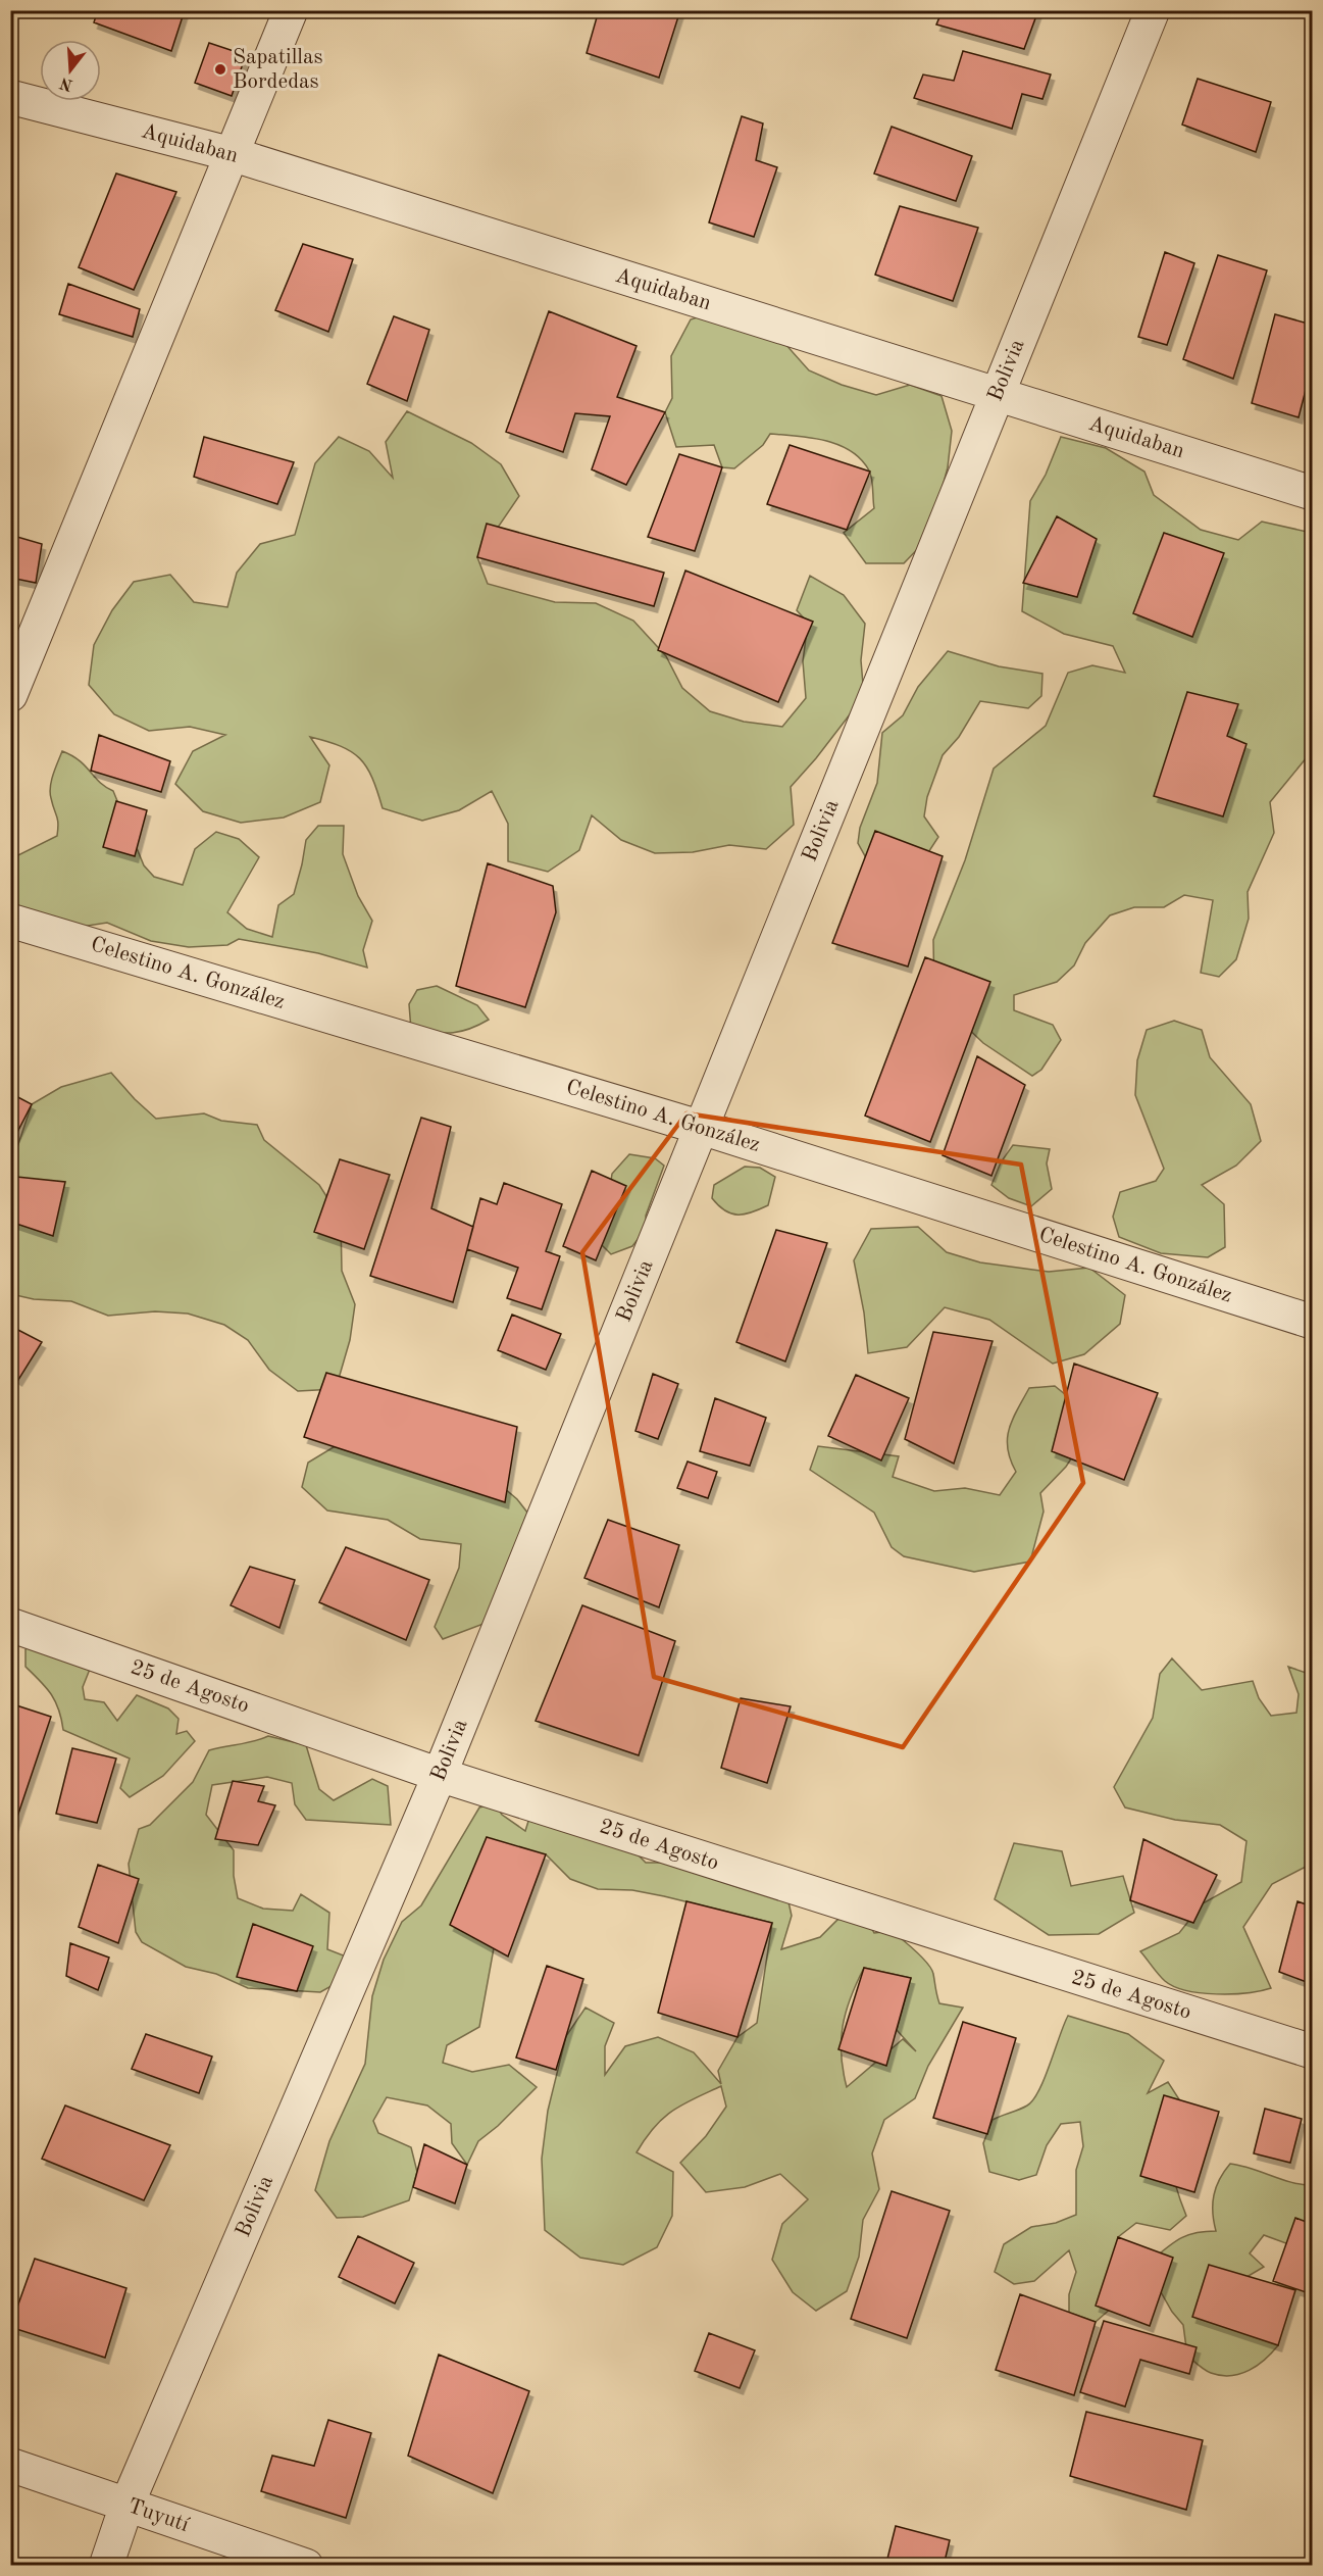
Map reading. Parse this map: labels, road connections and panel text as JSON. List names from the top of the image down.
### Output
{
  "streets": {
    "street": [
      "Aquidaban",
      "Bolivia",
      "Celestino A. González",
      "25 de Agosto",
      "Tuyutí"
    ]
  },
  "crossings": [
    ["Aquidaban", "Bolivia"],
    ["Bolivia", "Celestino A. González"],
    ["Bolivia", "25 de Agosto"],
    ["Bolivia", "Tuyutí"]
  ],
  "places": ["Sapatillas Bordedas"],
  "north": "bottom"
}
